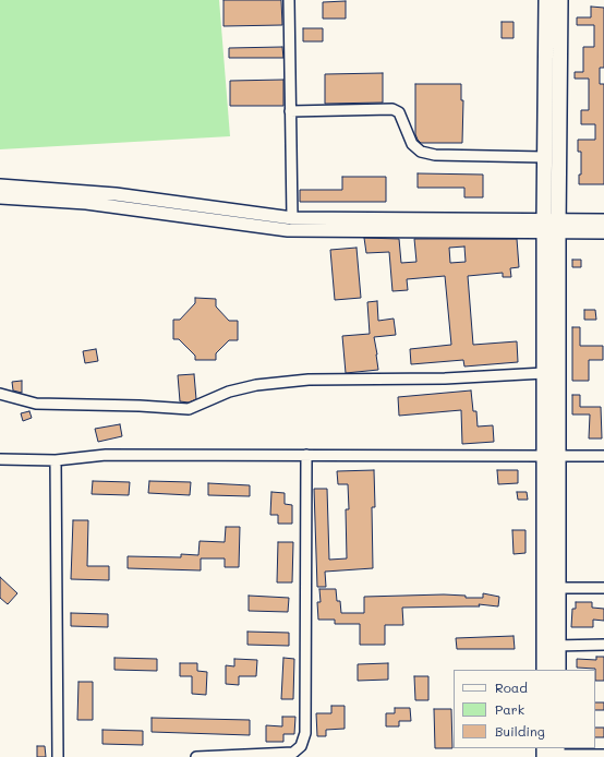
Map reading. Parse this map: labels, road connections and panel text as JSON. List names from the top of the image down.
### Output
{
  "legend": ["Road", "Park", "Building"]
}
